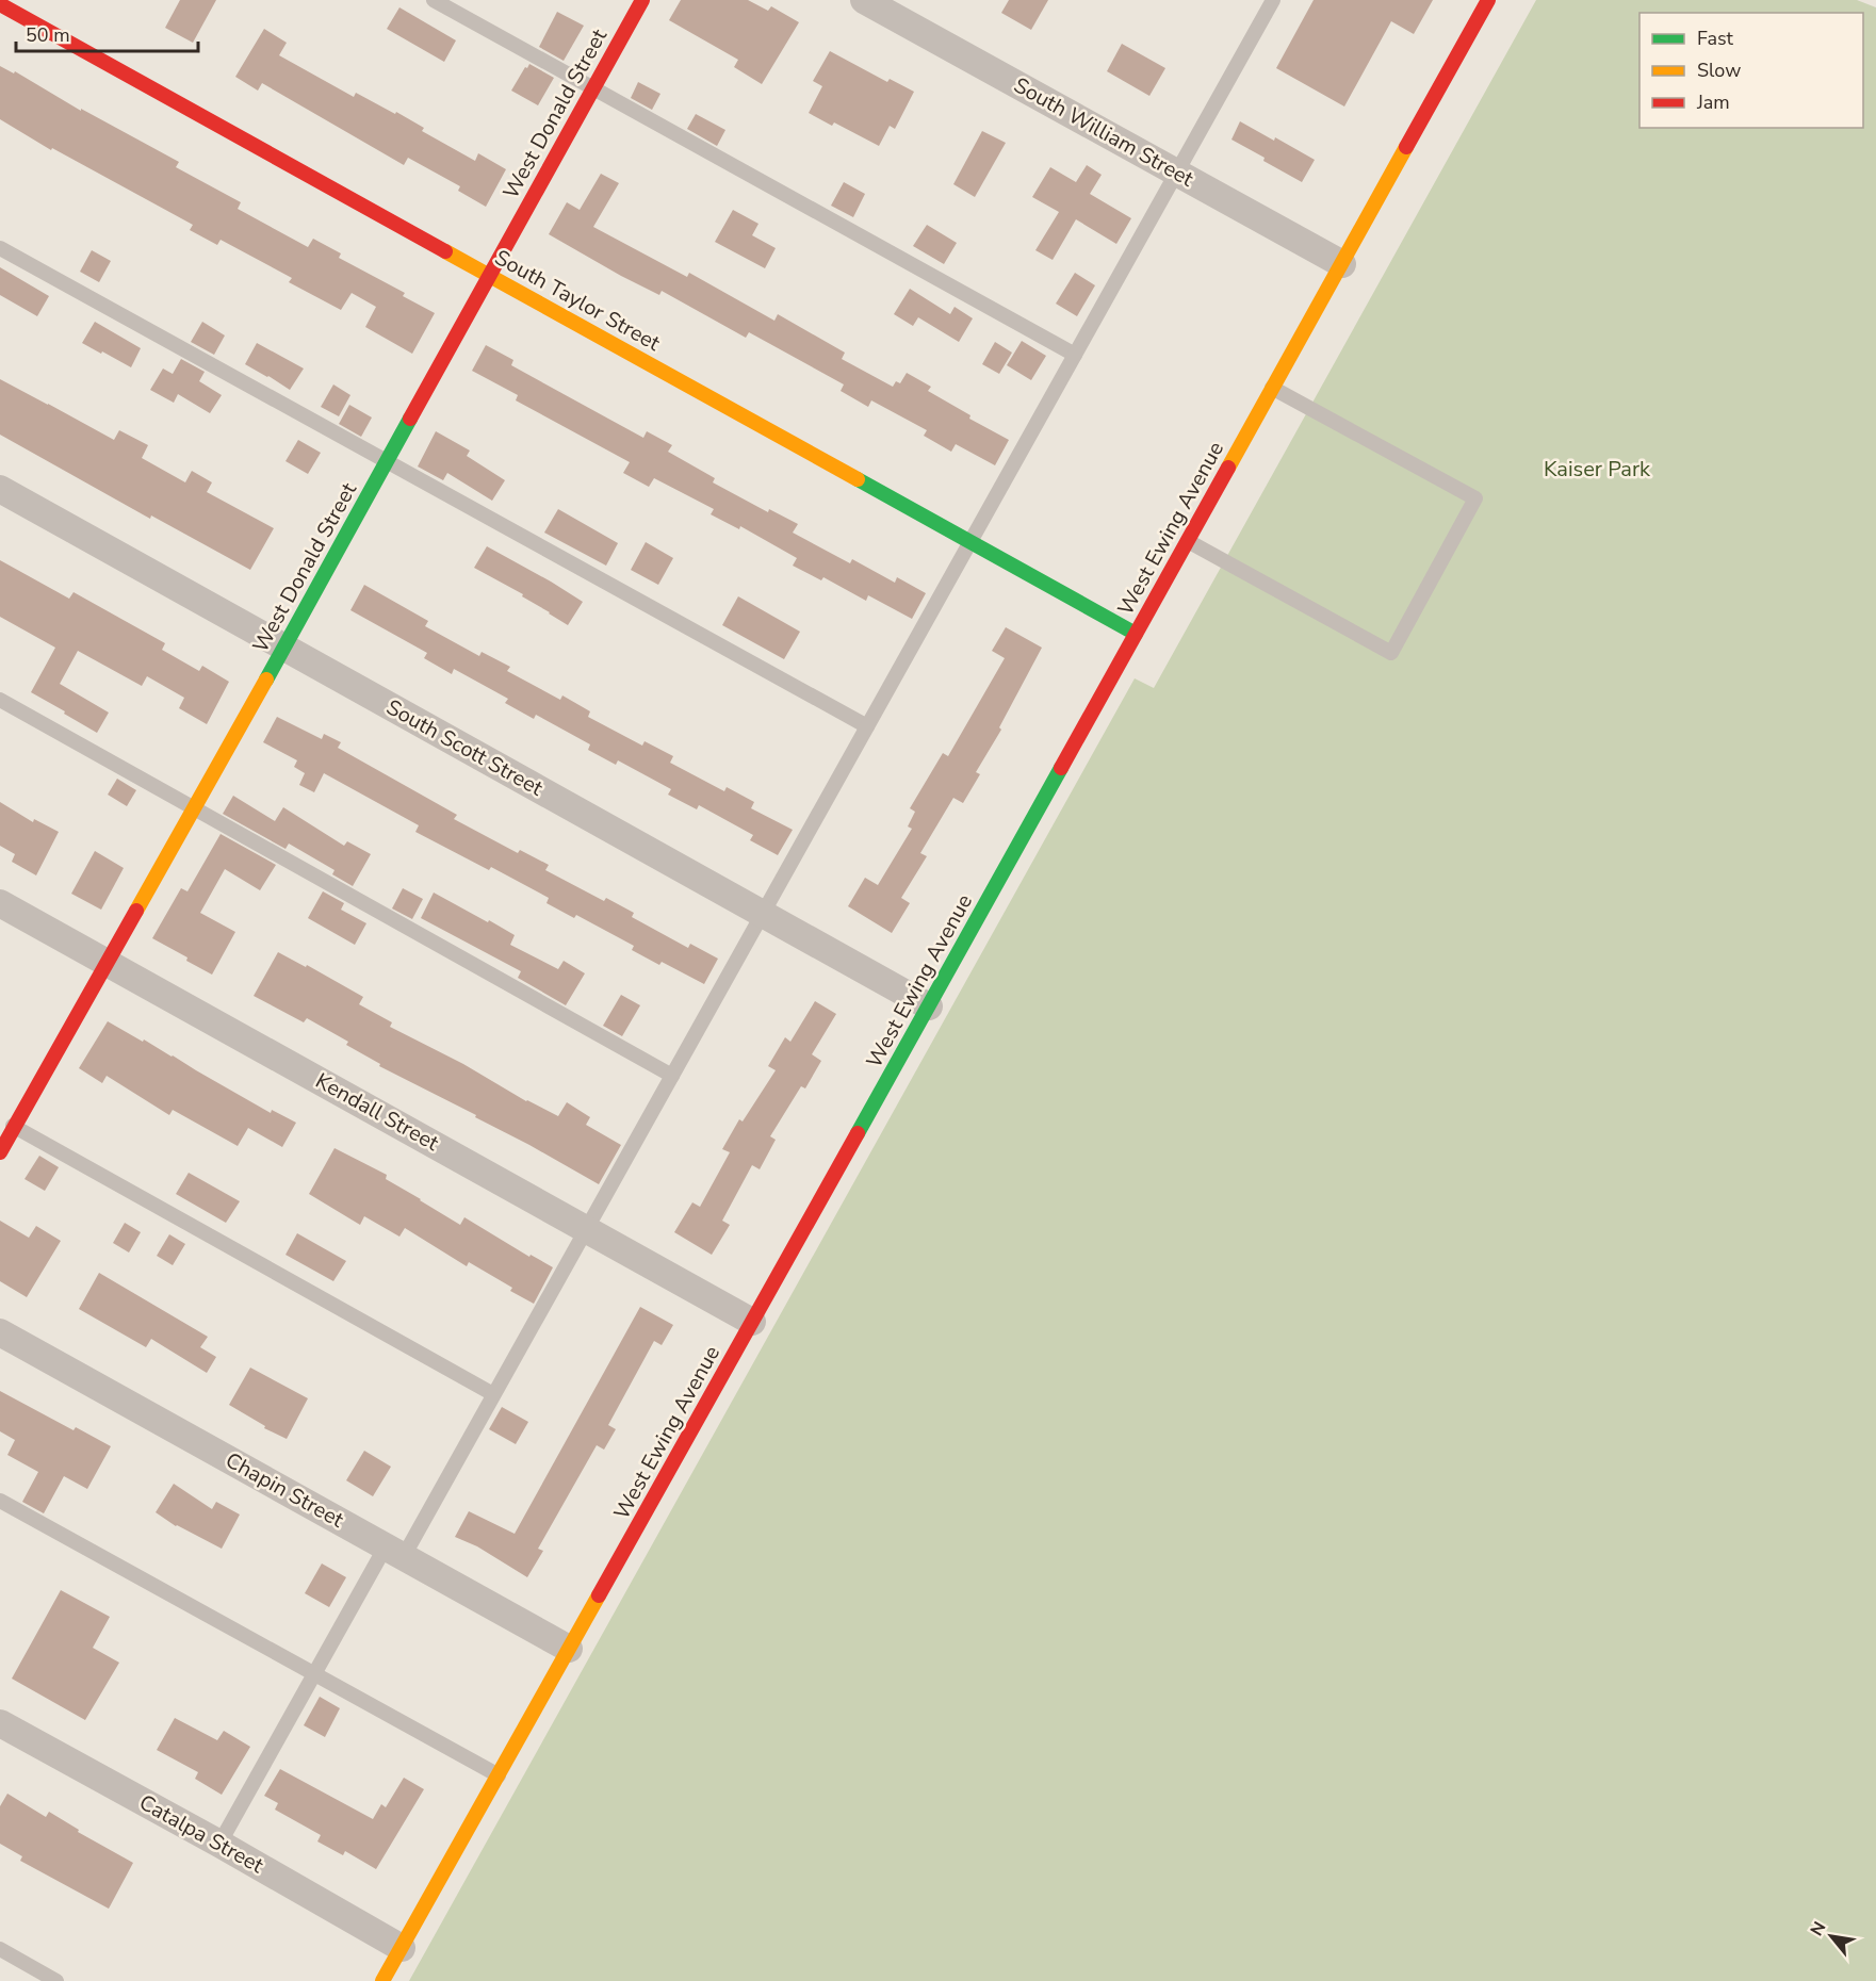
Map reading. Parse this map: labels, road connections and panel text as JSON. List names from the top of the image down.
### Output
{
  "streets": {
    "street": [
      "West Donald Street",
      "South William Street",
      "South Taylor Street",
      "West Ewing Avenue",
      "South Scott Street",
      "Kendall Street",
      "Chapin Street",
      "Catalpa Street"
    ]
  },
  "crossings": [
    ["West Donald Street", "South Taylor Street"],
    ["West Donald Street", "South Scott Street"],
    ["West Donald Street", "Kendall Street"],
    ["South William Street", "West Ewing Avenue"],
    ["South Taylor Street", "West Ewing Avenue"],
    ["West Ewing Avenue", "South Scott Street"],
    ["West Ewing Avenue", "Kendall Street"],
    ["West Ewing Avenue", "Chapin Street"],
    ["West Ewing Avenue", "Catalpa Street"]
  ],
  "parks": ["Kaiser Park"],
  "legend": ["Fast", "Slow", "Jam"],
  "scale_bar": "50 m",
  "north": "top left"
}
